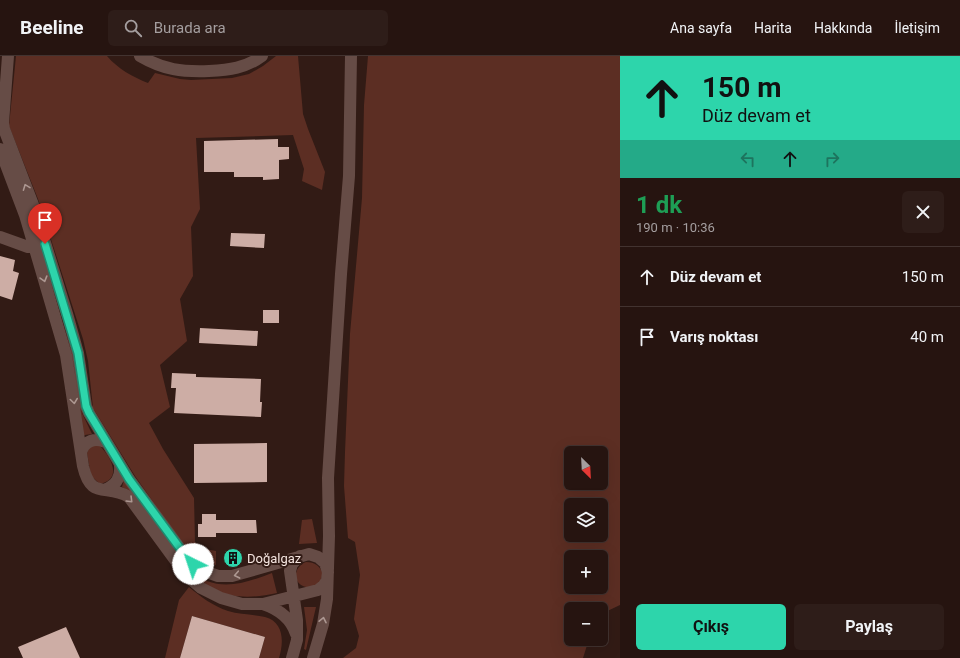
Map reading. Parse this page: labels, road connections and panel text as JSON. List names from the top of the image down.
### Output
{
  "places": {
    "building": ["Doğalgaz"]
  },
  "north": "bottom right",
  "page": {
    "header": "Beeline",
    "search": "Burada ara",
    "nav": [
      "Ana sayfa",
      "Harita",
      "Hakkında",
      "İletişim"
    ],
    "turn": ["150 m", "Düz devam et"],
    "heading": ["1 dk", "190 m · 10:36"],
    "list": [
      {
        "name": "Düz devam et",
        "value": "150 m"
      },
      {
        "name": "Varış noktası",
        "value": "40 m"
      }
    ],
    "map_buttons": ["+", "−"],
    "buttons": ["Çıkış", "Paylaş"]
  }
}
